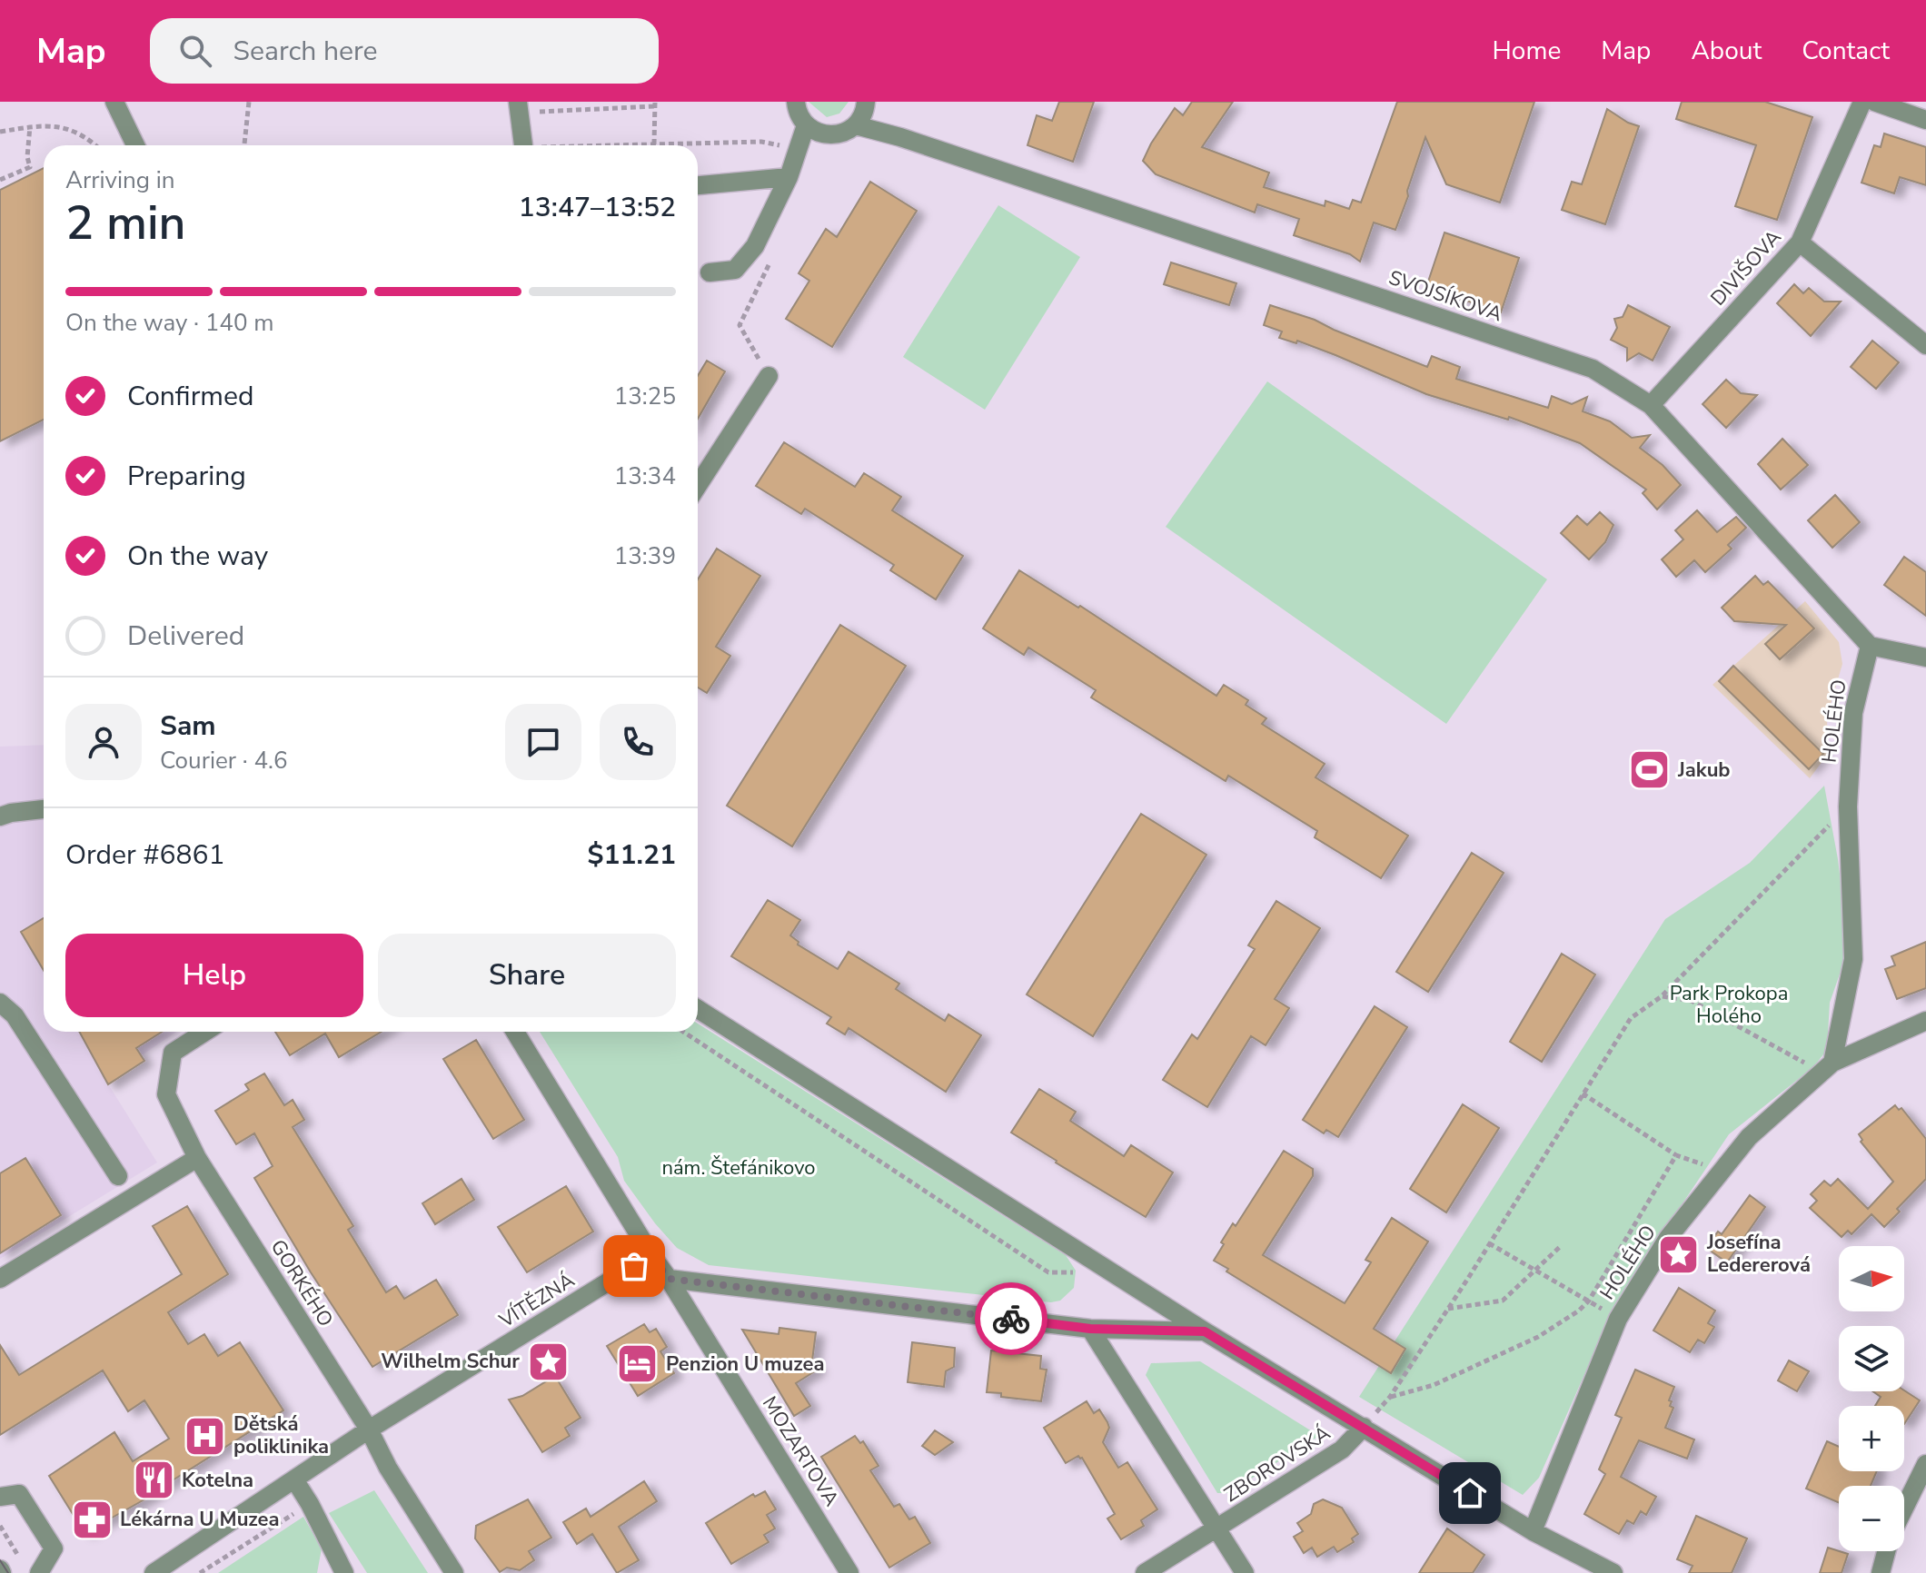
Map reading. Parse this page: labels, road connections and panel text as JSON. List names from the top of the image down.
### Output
{
  "streets": {
    "street": [
      "DIVIŠOVA",
      "SVOJSÍKOVA",
      "HOLÉHO",
      "GORKÉHO",
      "VÍTĚZNÁ",
      "MOZARTOVA",
      "ZBOROVSKÁ"
    ]
  },
  "crossings": [
    ["DIVIŠOVA", "SVOJSÍKOVA"],
    ["SVOJSÍKOVA", "HOLÉHO"],
    ["GORKÉHO", "VÍTĚZNÁ"]
  ],
  "parks": ["Park Prokopa Holého", "nám. Štefánikovo"],
  "places": {
    "sports": ["Jakub"],
    "place": ["Josefína Ledererová", "Wilhelm Schur"],
    "hotel": ["Penzion U muzea"],
    "hospital": ["Dětská poliklinika"],
    "restaurant": ["Kotelna"],
    "pharmacy": ["Lékárna U Muzea"]
  },
  "north": "right",
  "page": {
    "header": "Map",
    "search": "Search here",
    "nav": [
      "Home",
      "Map",
      "About",
      "Contact"
    ],
    "heading": ["2 min", "Arriving in", "13:47–13:52"],
    "panel": [
      "Sam",
      "Courier · 4.6",
      "Order #6861",
      "$11.21"
    ],
    "bar": "On the way · 140 m",
    "list": [
      ["Confirmed", "13:25"],
      ["Preparing", "13:34"],
      ["On the way", "13:39"],
      "Delivered"
    ],
    "buttons": ["Help", "Share"],
    "map_buttons": ["+", "−"]
  }
}
